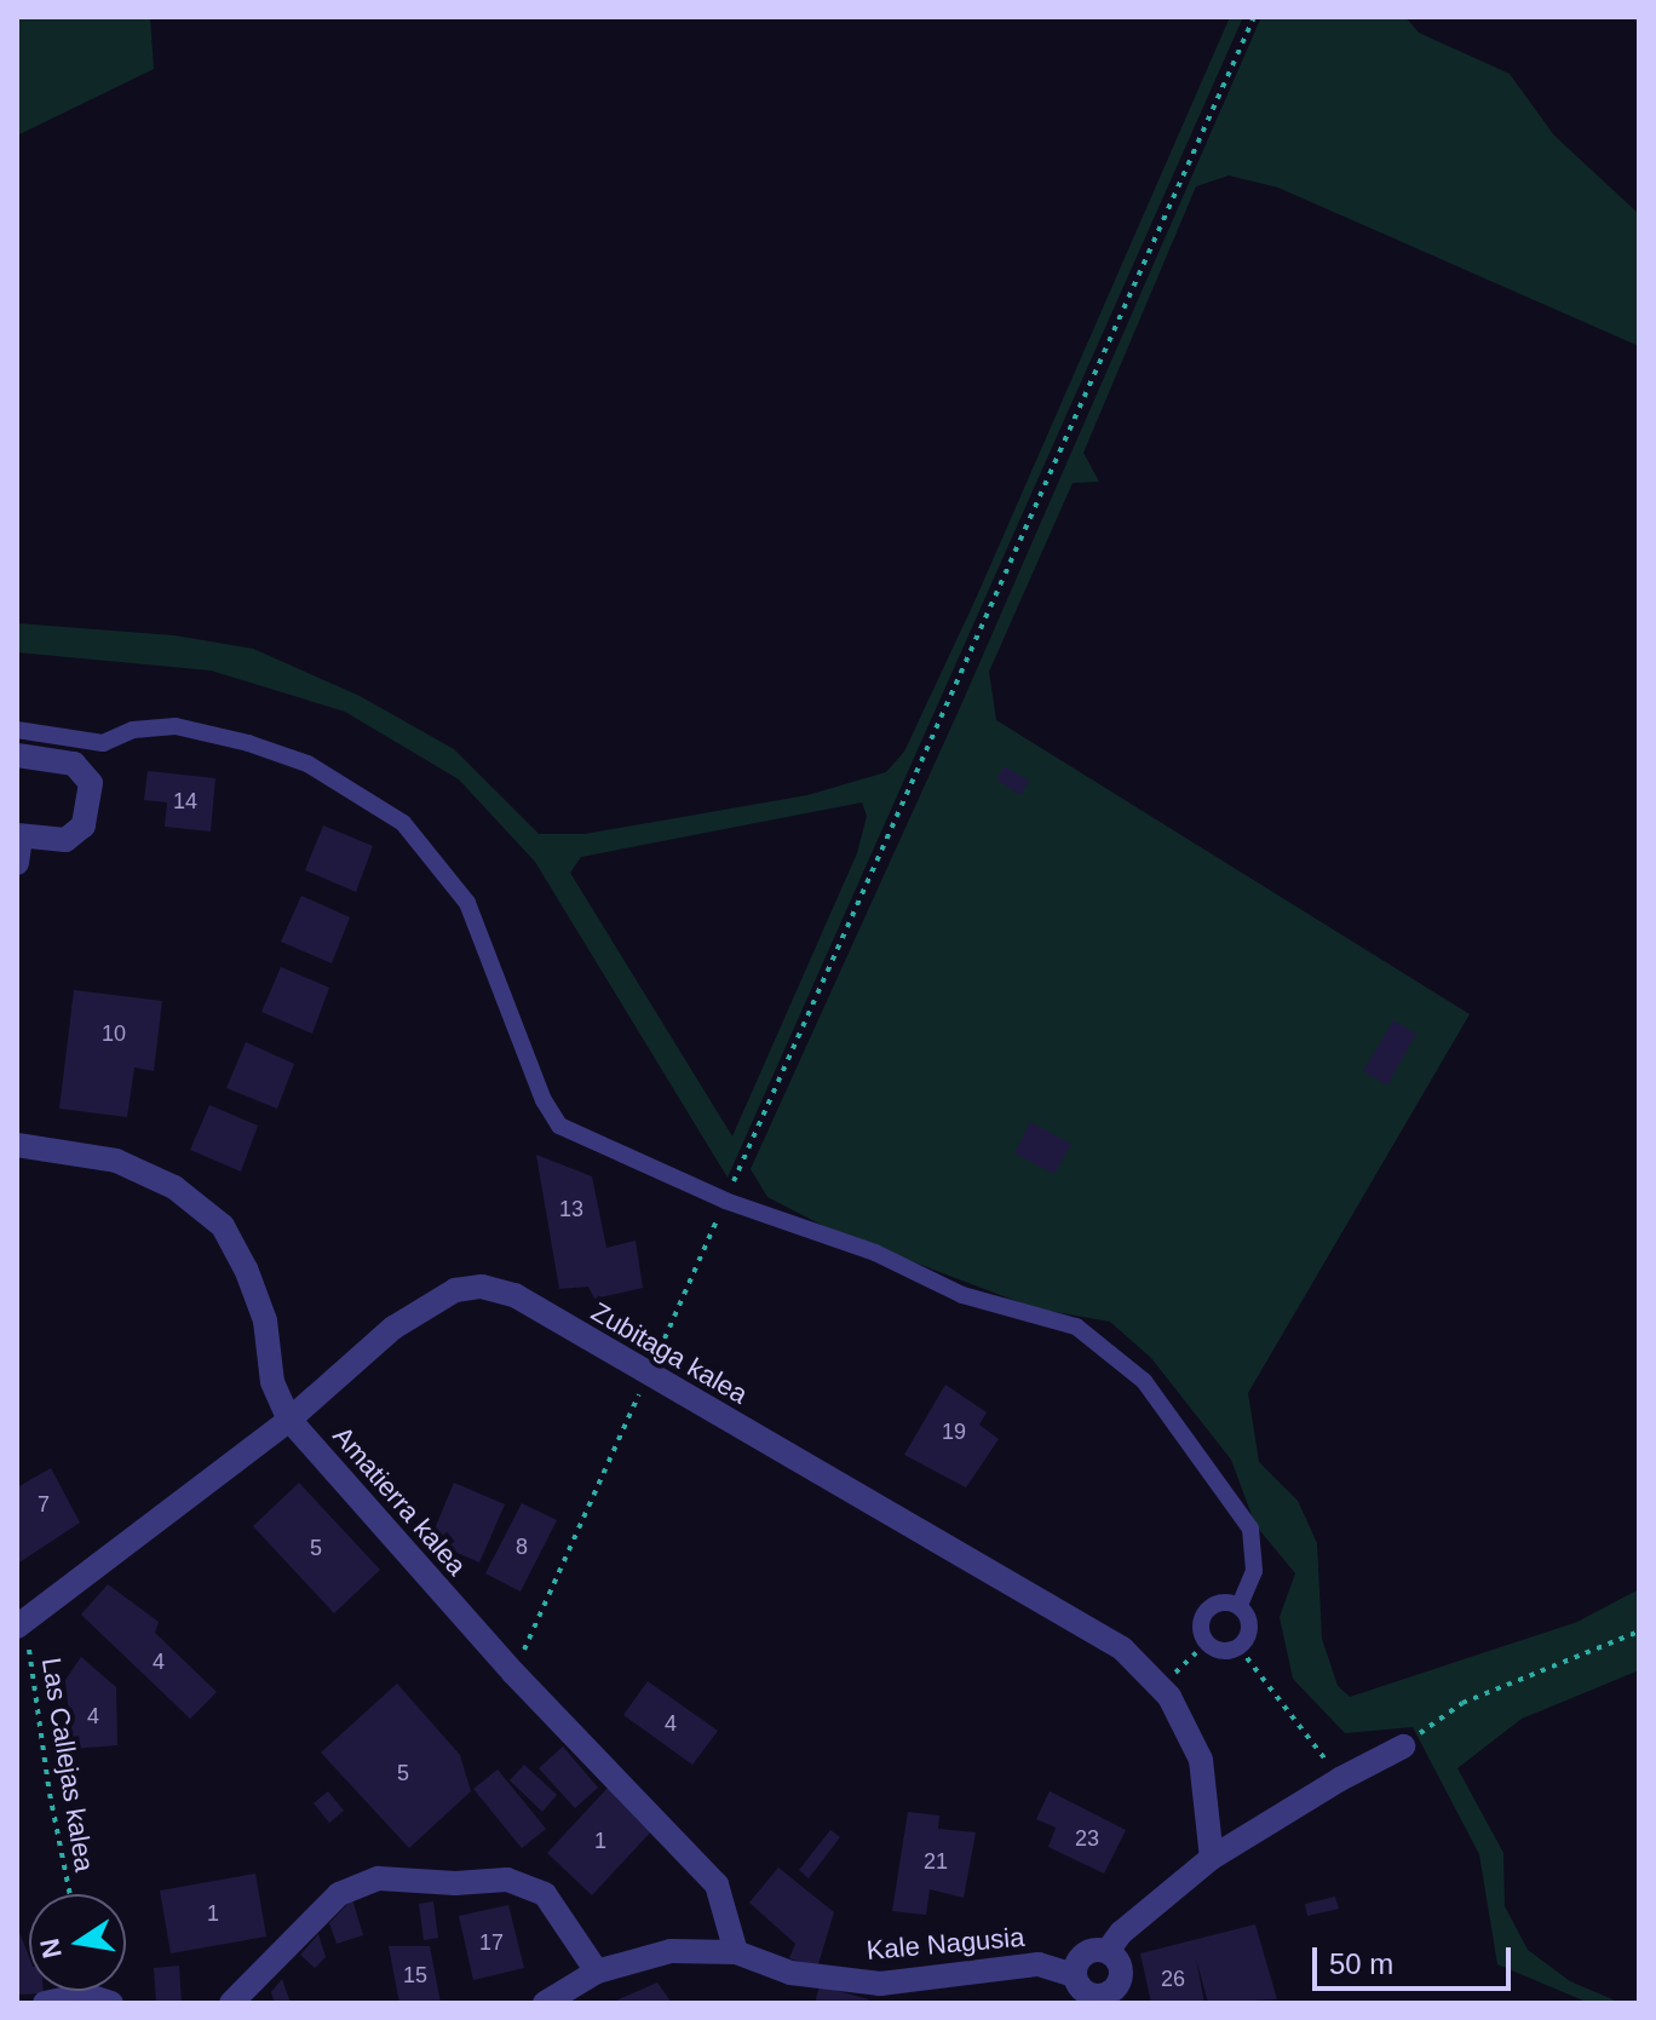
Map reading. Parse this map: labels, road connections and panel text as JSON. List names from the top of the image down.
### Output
{
  "streets": {
    "street": ["Zubitaga kalea", "Amatierra kalea", "Kale Nagusia"],
    "path": ["Las Callejas kalea"]
  },
  "crossings": [
    ["Zubitaga kalea", "Amatierra kalea"],
    ["Zubitaga kalea", "Las Callejas kalea"],
    ["Amatierra kalea", "Kale Nagusia"]
  ],
  "house_numbers": [
    "14",
    "10",
    "13",
    "19",
    "7",
    "8",
    "5",
    "4",
    "4",
    "4",
    "5",
    "23",
    "1",
    "21",
    "1",
    "17",
    "15",
    "26"
  ],
  "scale_bar": "50 m",
  "north": "left"
}
